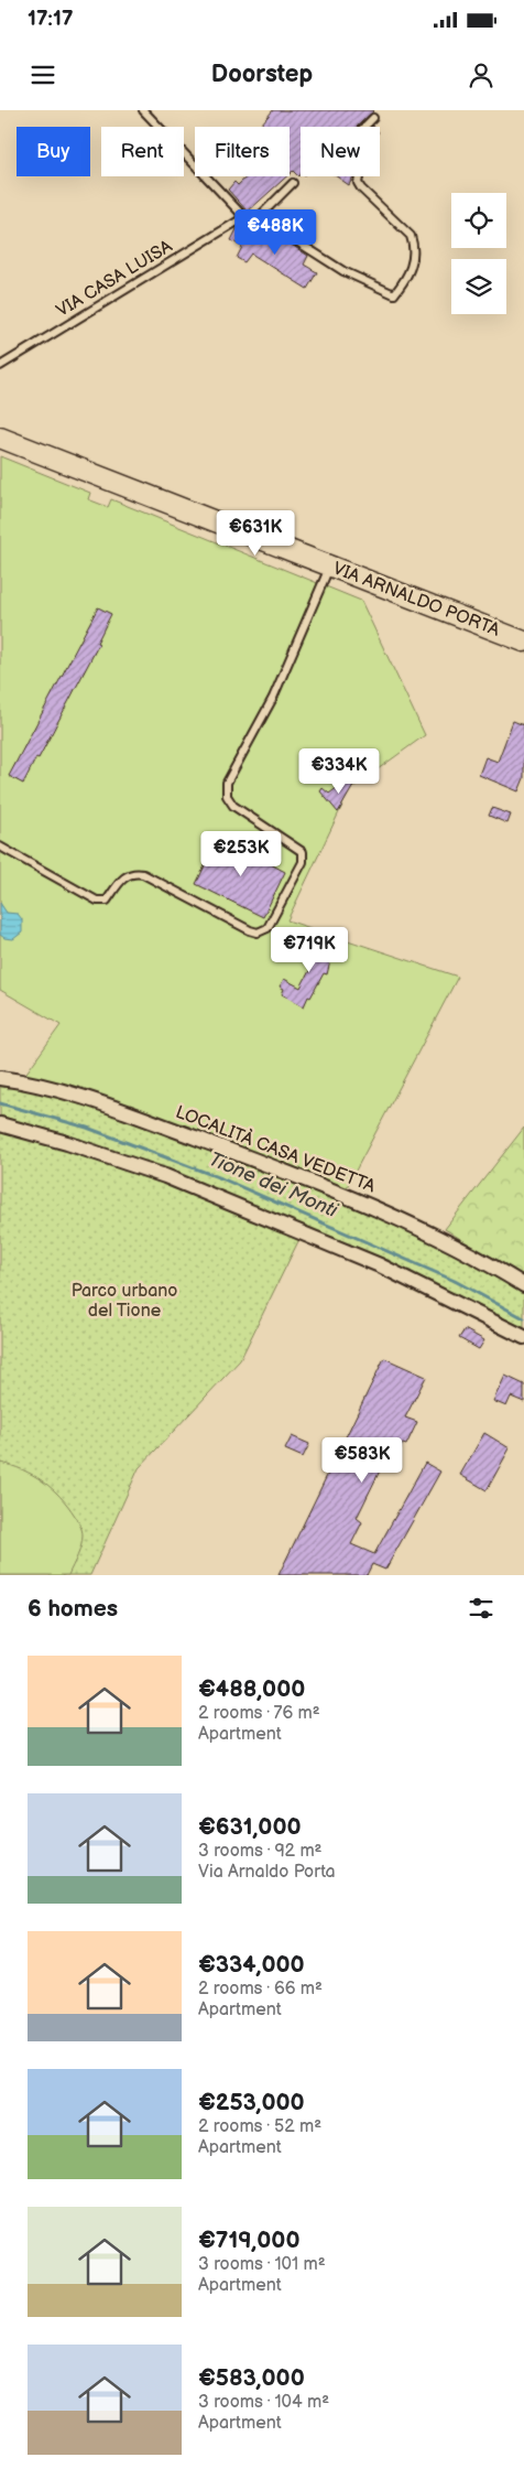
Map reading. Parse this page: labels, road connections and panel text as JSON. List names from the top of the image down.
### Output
{
  "streets": {
    "street": ["VIA ARNALDO PORTA", "LOCALITÀ CASA VEDETTA"],
    "lane": ["VIA CASA LUISA"]
  },
  "water": ["Tione dei Monti"],
  "parks": ["Parco urbano del Tione"],
  "page": {
    "status": "17:17",
    "header": "Doorstep",
    "chip": [
      "Buy",
      "Rent",
      "Filters",
      "New"
    ],
    "price": [
      "€488K",
      "€631K",
      "€334K",
      "€253K",
      "€719K",
      "€583K"
    ],
    "heading": "6 homes",
    "list": [
      {
        "name": "€488,000",
        "note": "2 rooms · 76 m² · Apartment"
      },
      {
        "name": "€631,000",
        "note": "3 rooms · 92 m² · Via Arnaldo Porta"
      },
      {
        "name": "€334,000",
        "note": "2 rooms · 66 m² · Apartment"
      },
      {
        "name": "€253,000",
        "note": "2 rooms · 52 m² · Apartment"
      },
      {
        "name": "€719,000",
        "note": "3 rooms · 101 m² · Apartment"
      },
      {
        "name": "€583,000",
        "note": "3 rooms · 104 m² · Apartment"
      }
    ]
  }
}
